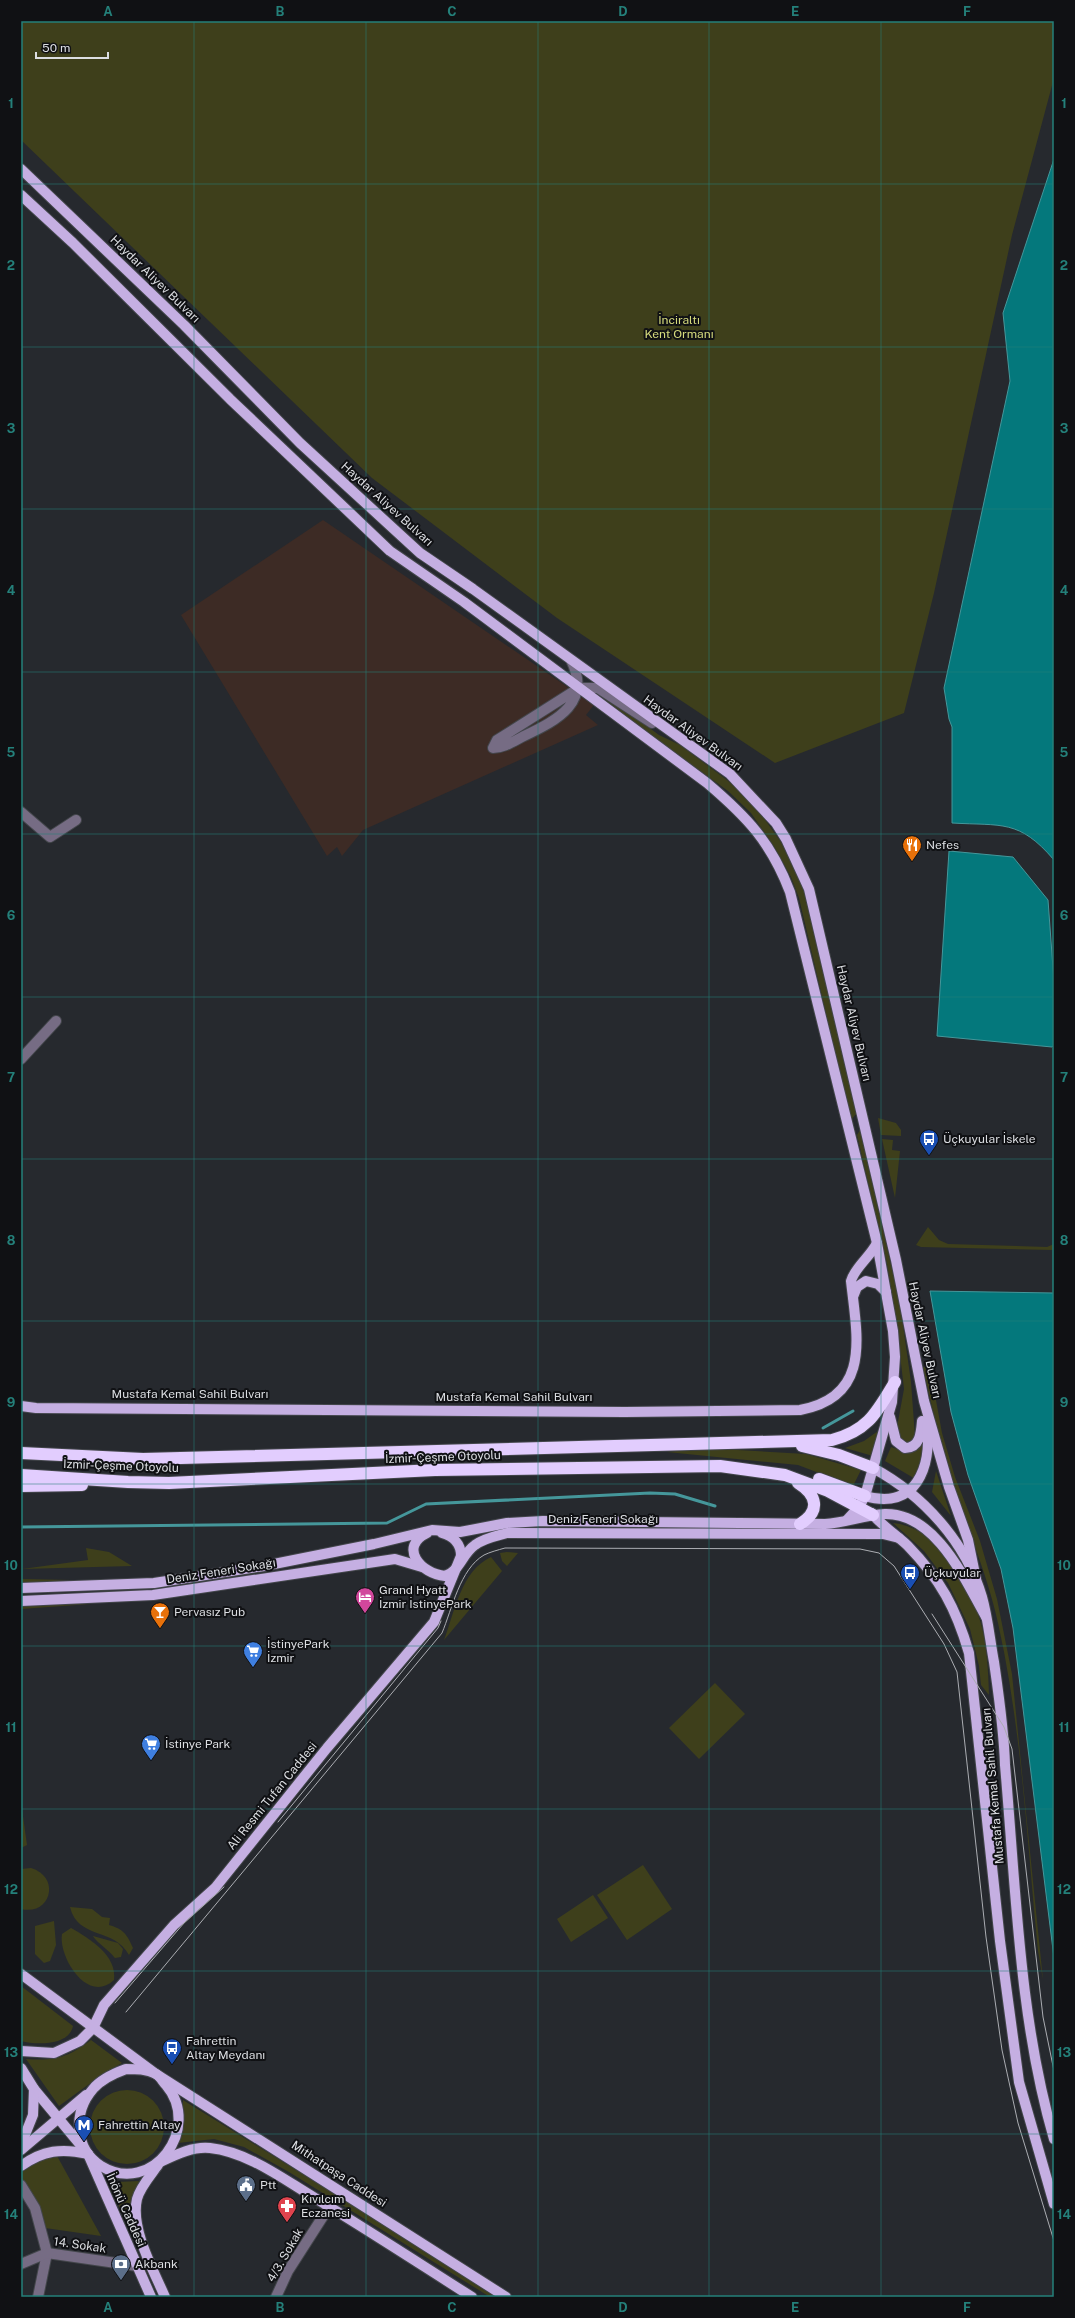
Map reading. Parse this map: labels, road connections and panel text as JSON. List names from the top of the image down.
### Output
{
  "streets": {
    "highway": ["Mustafa Kemal Sahil Bulvarı", "İzmir-Çeşme Otoyolu"],
    "main road": [
      "Haydar Aliyev Bulvarı",
      "Deniz Feneri Sokağı",
      "Ali Resmi Tufan Caddesi",
      "Mithatpaşa Caddesi",
      "İnönü Caddesi"
    ],
    "street": ["14. Sokak", "4/3. Sokak"]
  },
  "crossings": [
    ["Haydar Aliyev Bulvarı", "Mustafa Kemal Sahil Bulvarı"],
    ["Mustafa Kemal Sahil Bulvarı", "İzmir-Çeşme Otoyolu"],
    ["Deniz Feneri Sokağı", "Ali Resmi Tufan Caddesi"],
    ["Mithatpaşa Caddesi", "İnönü Caddesi"],
    ["İnönü Caddesi", "14. Sokak"]
  ],
  "parks": ["İnciraltı Kent Ormanı"],
  "places": {
    "restaurant": ["Nefes"],
    "bus stop": ["Üçkuyular İskele", "Üçkuyular", "Fahrettin Altay Meydanı"],
    "hotel": ["Grand Hyatt İzmir İstinyePark"],
    "bar": ["Pervasız Pub"],
    "supermarket": ["İstinyePark İzmir", "İstinye Park"],
    "metro station": ["Fahrettin Altay"],
    "public building": ["Ptt"],
    "pharmacy": ["Kıvılcım Eczanesi"],
    "bank": ["Akbank"]
  },
  "scale_bar": "50 m",
  "grid": {
    "columns": [
      "A",
      "B",
      "C",
      "D",
      "E",
      "F"
    ],
    "rows": [
      "1",
      "2",
      "3",
      "4",
      "5",
      "6",
      "7",
      "8",
      "9",
      "10",
      "11",
      "12",
      "13",
      "14"
    ]
  }
}
